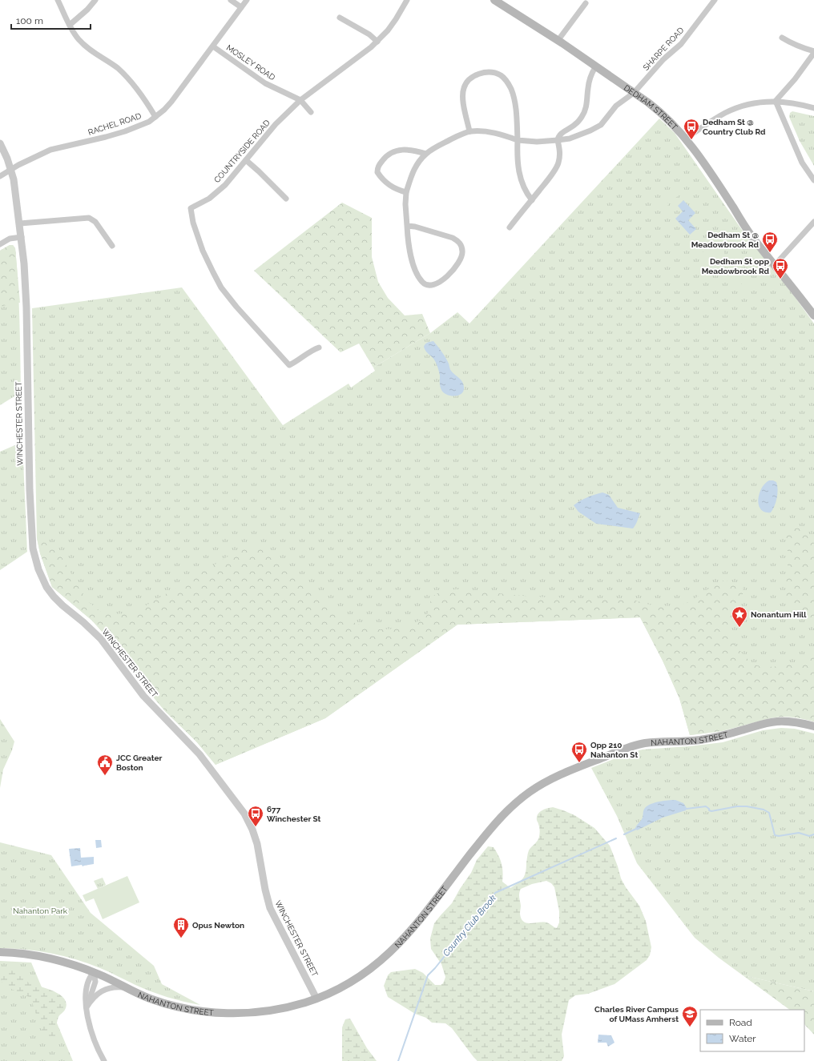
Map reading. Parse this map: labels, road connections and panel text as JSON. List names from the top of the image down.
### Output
{
  "streets": {
    "main road": ["DEDHAM STREET", "NAHANTON STREET"],
    "street": [
      "SHARPE ROAD",
      "MOSLEY ROAD",
      "RACHEL ROAD",
      "COUNTRYSIDE ROAD",
      "WINCHESTER STREET"
    ]
  },
  "crossings": [
    ["SHARPE ROAD", "DEDHAM STREET"],
    ["MOSLEY ROAD", "RACHEL ROAD"],
    ["MOSLEY ROAD", "COUNTRYSIDE ROAD"],
    ["RACHEL ROAD", "WINCHESTER STREET"],
    ["WINCHESTER STREET", "NAHANTON STREET"]
  ],
  "water": ["Country Club Brook"],
  "parks": ["Nahanton Park"],
  "places": {
    "bus stop": [
      "Dedham St @ Country Club Rd",
      "Dedham St @ Meadowbrook Rd",
      "Dedham St opp Meadowbrook Rd",
      "Opp 210 Nahanton St",
      "677 Winchester St"
    ],
    "place": ["Nonantum Hill"],
    "public building": ["JCC Greater Boston"],
    "building": ["Opus Newton"],
    "school or university": ["Charles River Campus of UMass Amherst"]
  },
  "legend": ["Road", "Water"],
  "scale_bar": "100 m"
}
